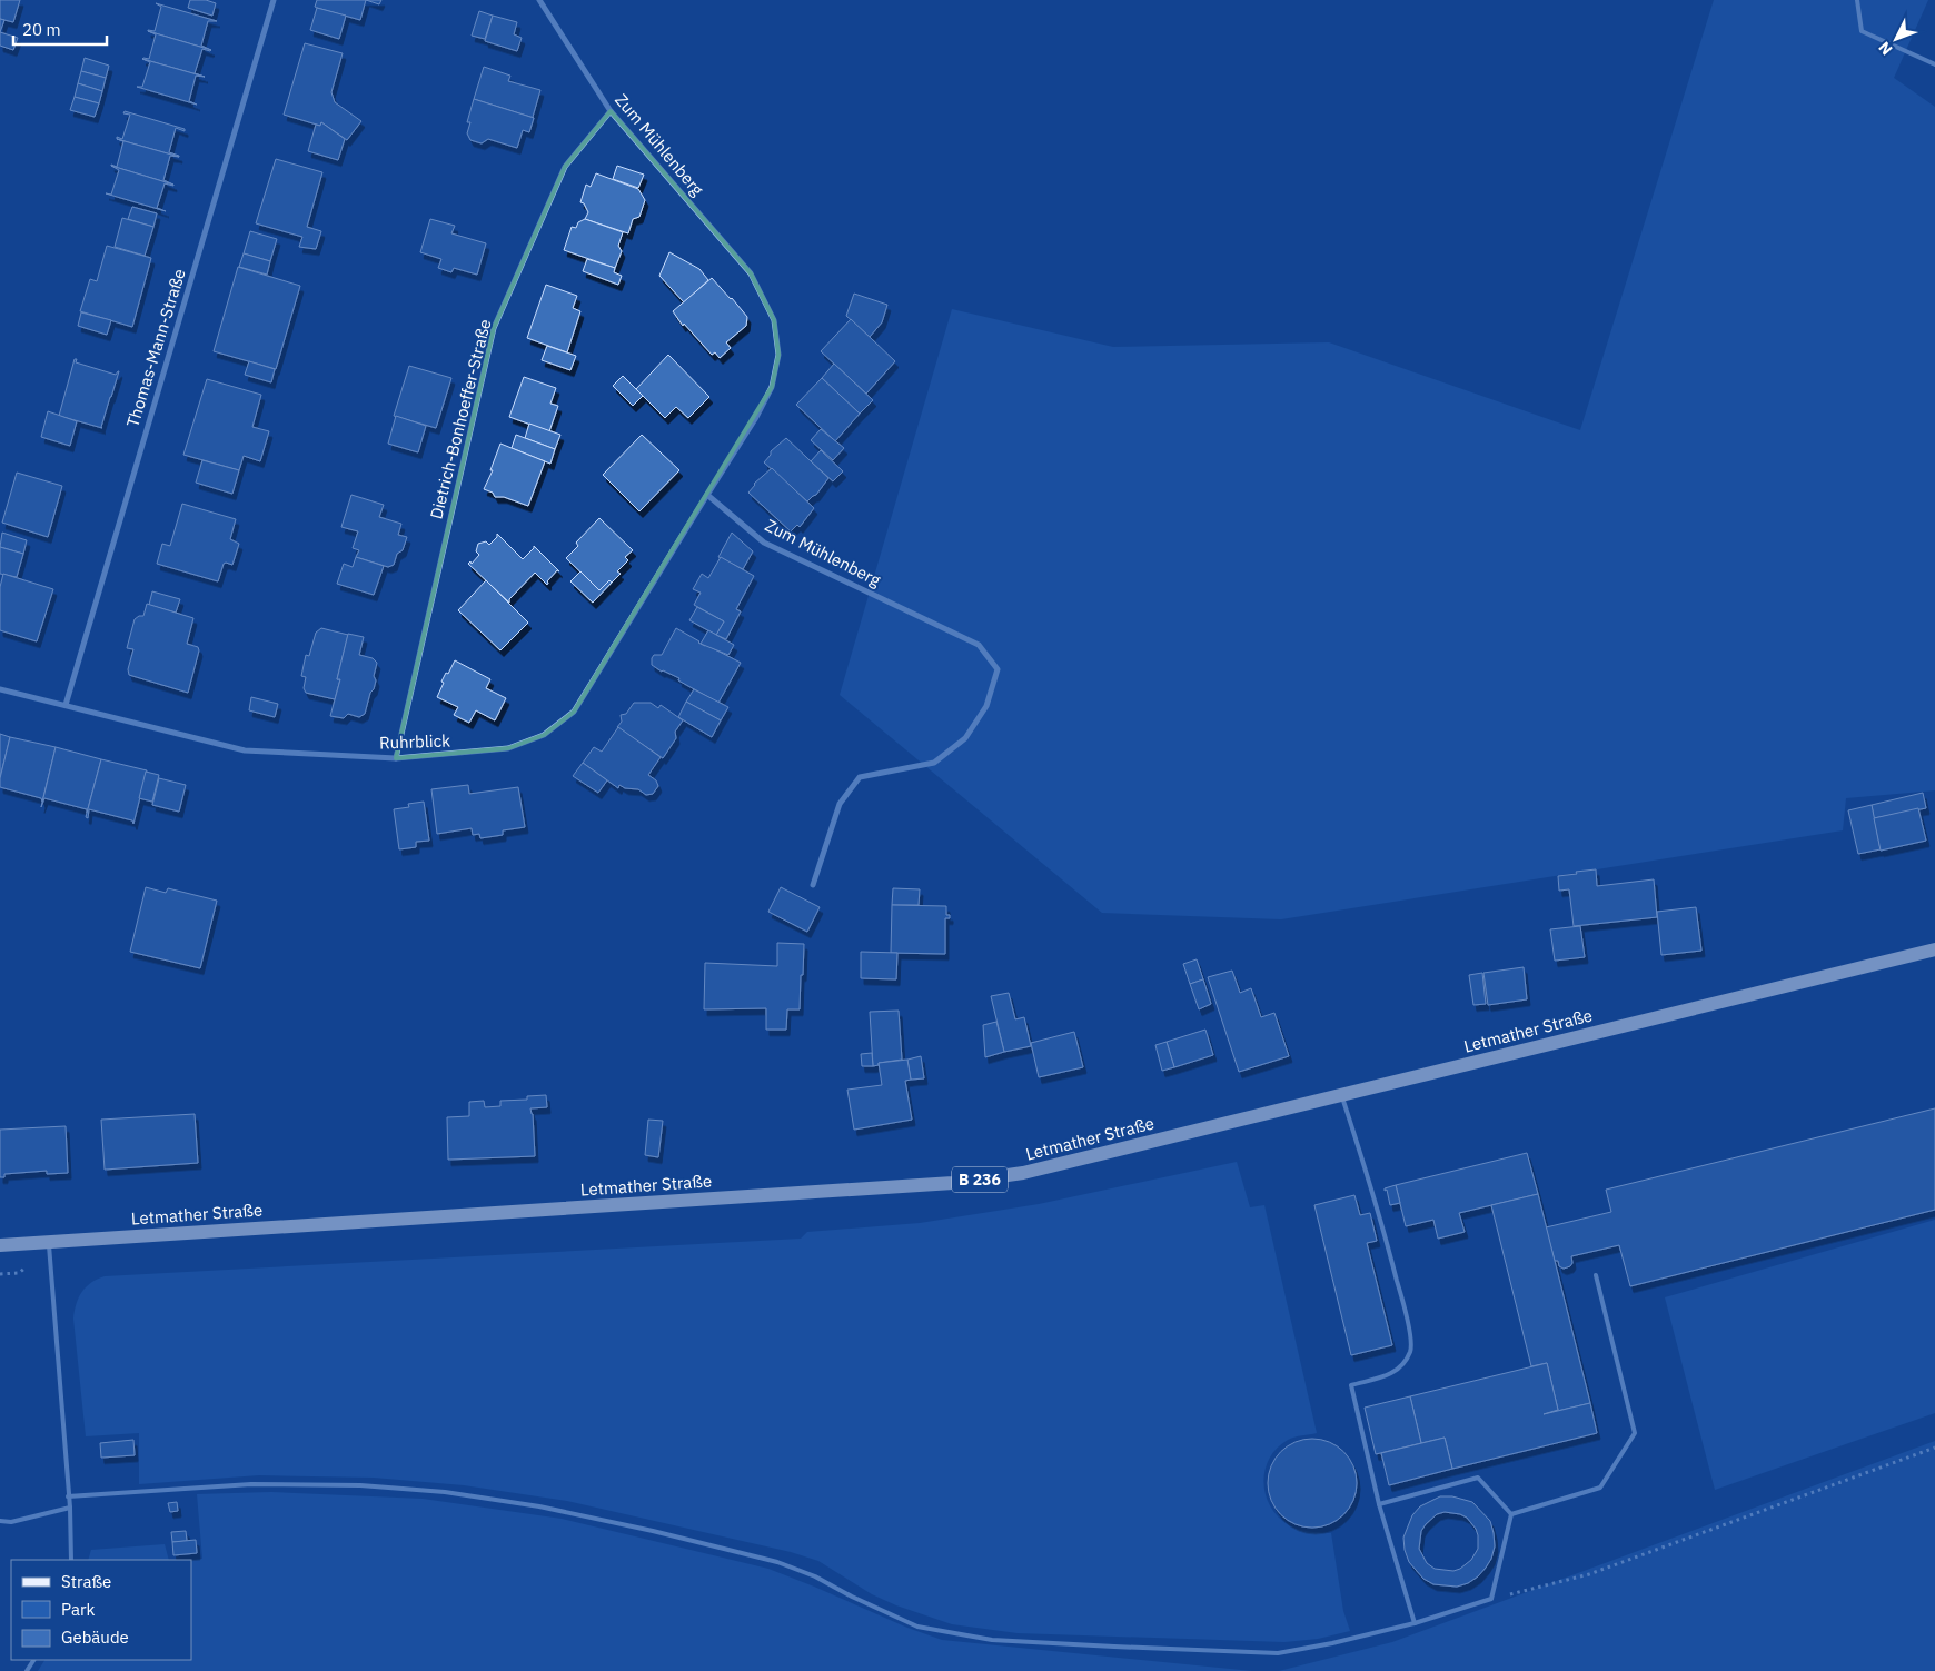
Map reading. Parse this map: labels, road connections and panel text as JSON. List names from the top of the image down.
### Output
{
  "streets": {
    "main road": ["Letmather Straße", "B 236"],
    "street": [
      "Zum Mühlenberg",
      "Thomas-Mann-Straße",
      "Dietrich-Bonhoeffer-Straße",
      "Ruhrblick"
    ]
  },
  "crossings": [
    ["Zum Mühlenberg", "Dietrich-Bonhoeffer-Straße"],
    ["Zum Mühlenberg", "Ruhrblick"],
    ["Thomas-Mann-Straße", "Ruhrblick"],
    ["Dietrich-Bonhoeffer-Straße", "Ruhrblick"]
  ],
  "legend": ["Straße", "Park", "Gebäude"],
  "scale_bar": "20 m",
  "north": "bottom left"
}
